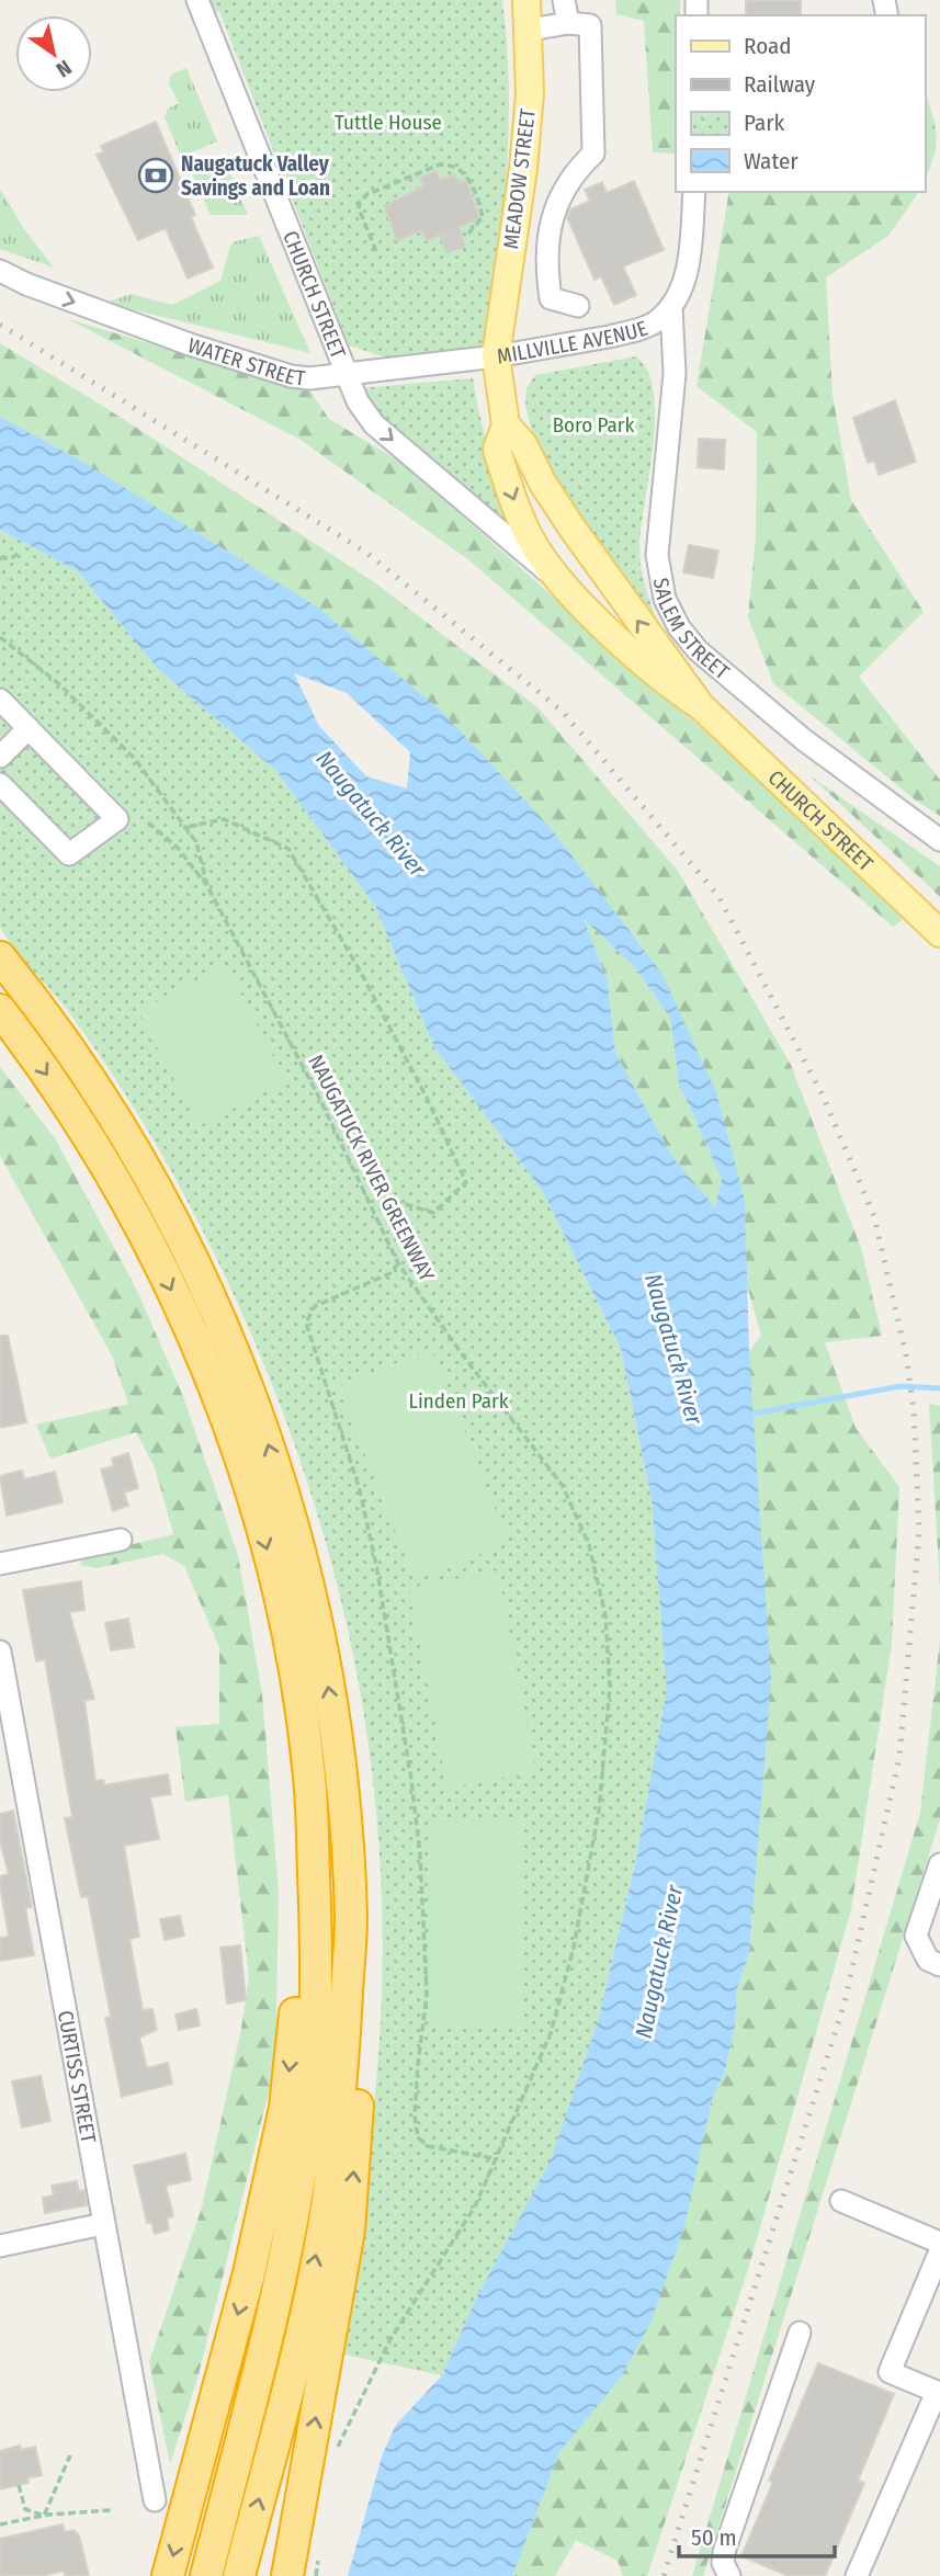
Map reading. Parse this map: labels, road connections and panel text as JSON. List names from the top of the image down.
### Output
{
  "streets": {
    "main road": ["MEADOW STREET", "CHURCH STREET"],
    "street": [
      "MILLVILLE AVENUE",
      "WATER STREET",
      "SALEM STREET",
      "CURTISS STREET"
    ],
    "path": ["NAUGATUCK RIVER GREENWAY"]
  },
  "crossings": [
    ["MEADOW STREET", "CHURCH STREET"],
    ["MEADOW STREET", "MILLVILLE AVENUE"],
    ["CHURCH STREET", "MILLVILLE AVENUE"],
    ["CHURCH STREET", "WATER STREET"],
    ["MILLVILLE AVENUE", "WATER STREET"],
    ["MILLVILLE AVENUE", "SALEM STREET"]
  ],
  "one_way": ["WATER STREET"],
  "water": ["Naugatuck River"],
  "parks": ["Tuttle House", "Boro Park", "Linden Park"],
  "places": {
    "bank": ["Naugatuck Valley Savings and Loan"]
  },
  "legend": [
    "Road",
    "Railway",
    "Park",
    "Water"
  ],
  "scale_bar": "50 m",
  "north": "bottom right"
}
